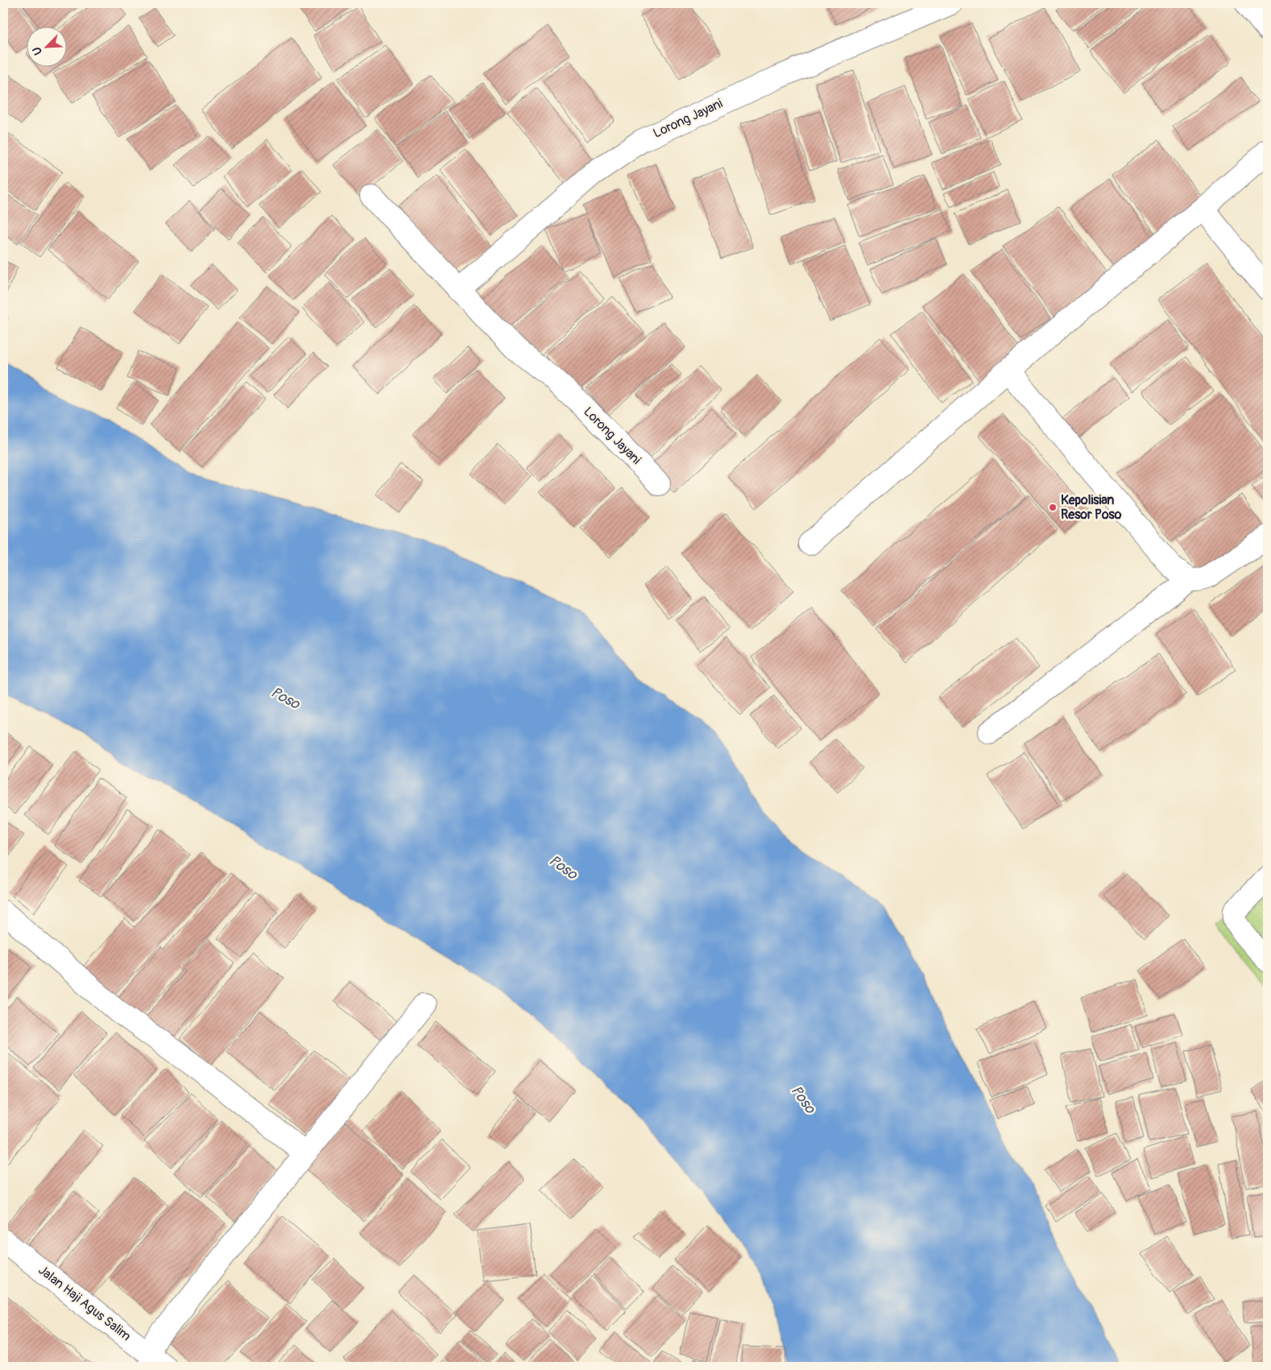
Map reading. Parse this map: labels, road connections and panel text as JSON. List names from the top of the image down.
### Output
{
  "streets": {
    "main road": ["Lorong Jayani", "Jalan Haji Agus Salim"]
  },
  "water": ["Poso"],
  "places": ["Kepolisian Resor Poso"],
  "north": "bottom left"
}
